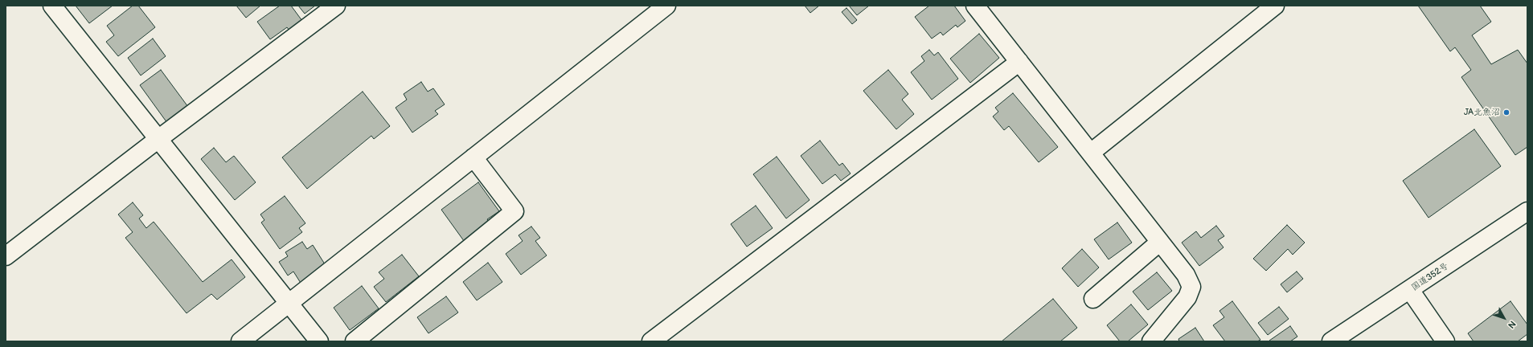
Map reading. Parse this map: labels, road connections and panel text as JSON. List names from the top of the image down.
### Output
{
  "streets": {
    "main road": ["国道352号"]
  },
  "places": ["JA北魚沼"],
  "north": "bottom right"
}
